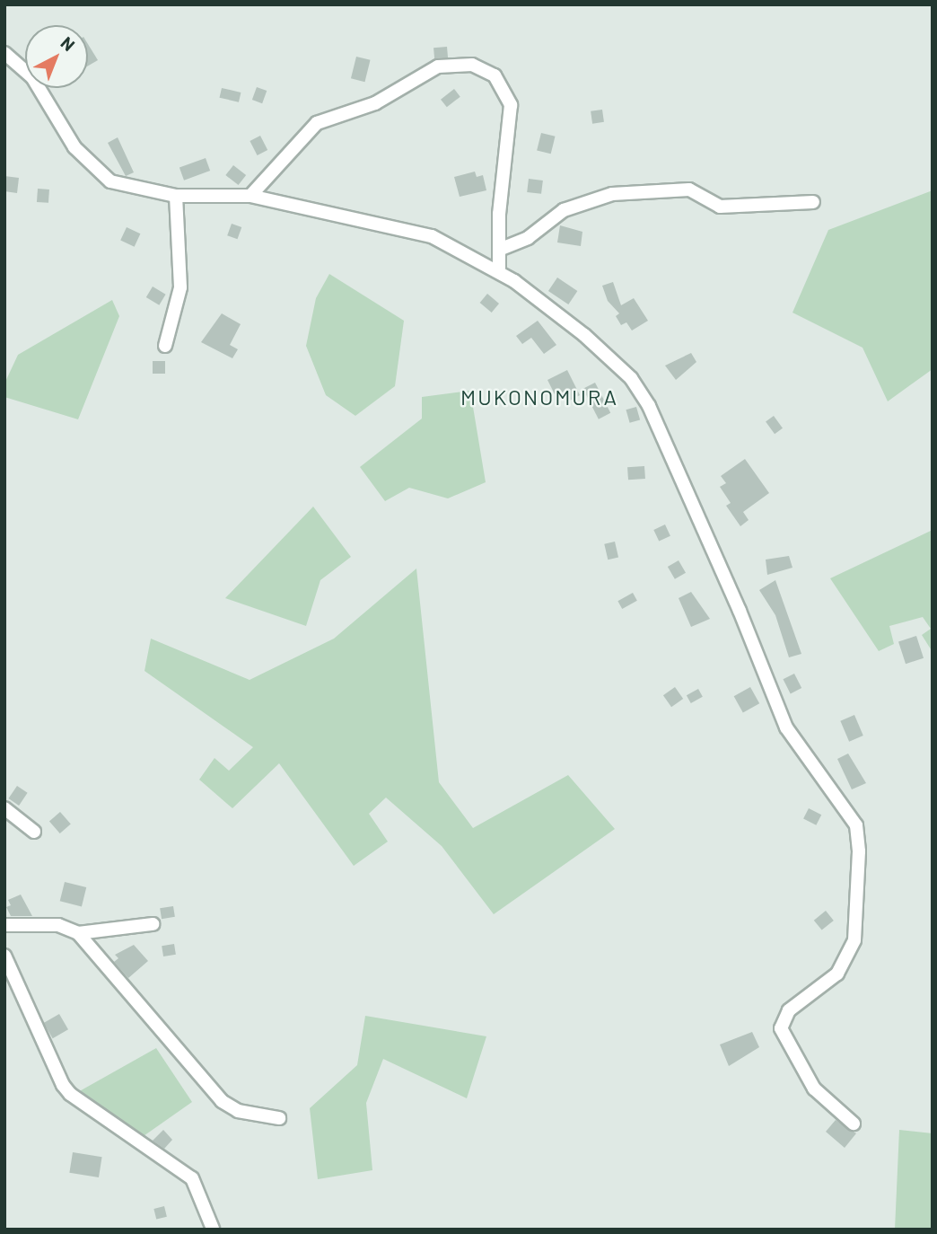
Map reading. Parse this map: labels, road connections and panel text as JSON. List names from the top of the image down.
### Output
{
  "districts": ["MUKONOMURA"],
  "north": "top right"
}
